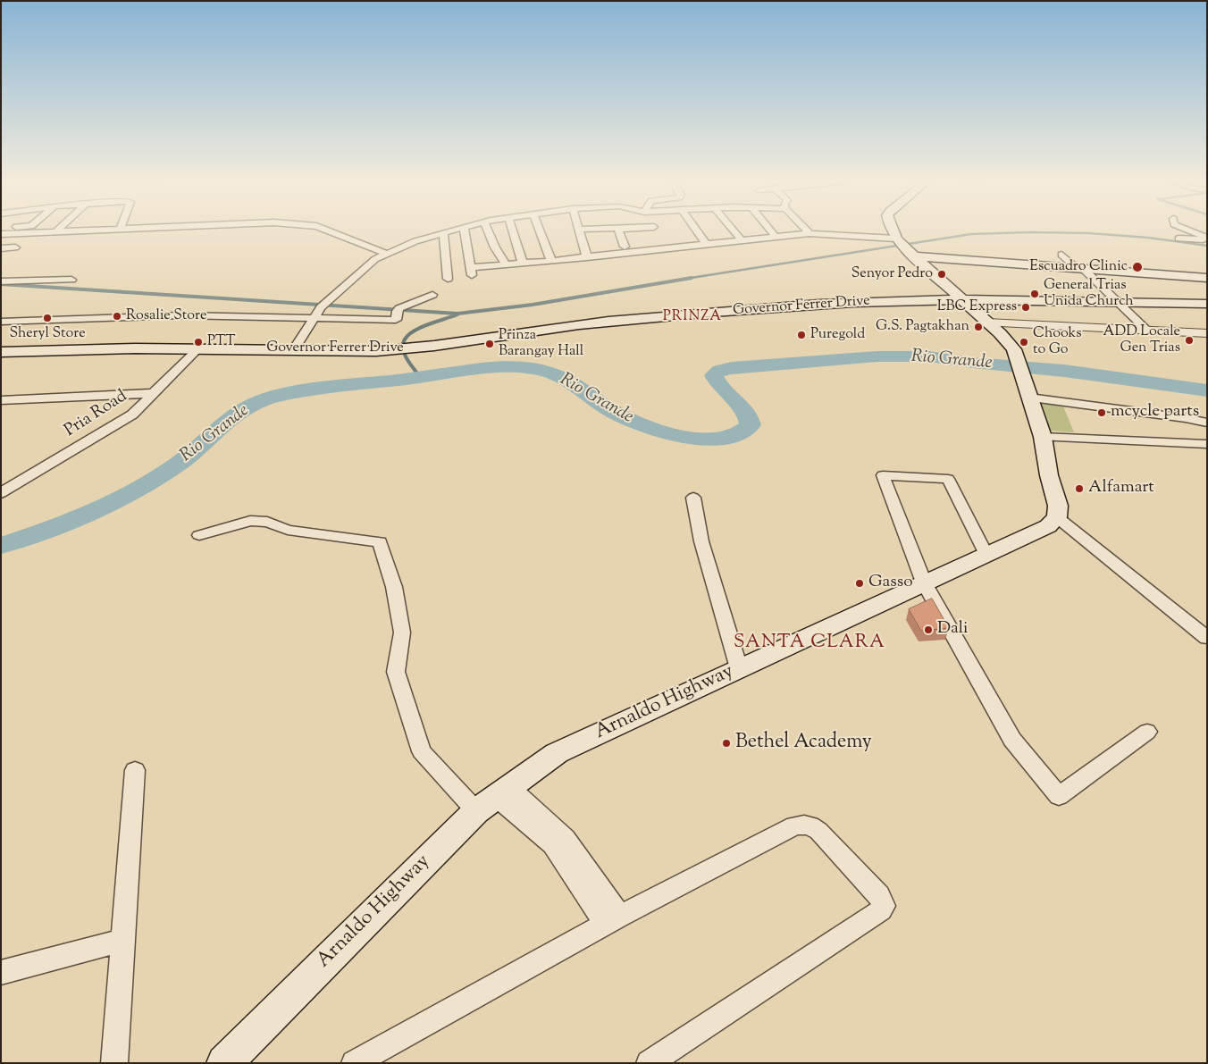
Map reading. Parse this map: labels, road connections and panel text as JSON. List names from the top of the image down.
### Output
{
  "streets": {
    "main road": ["Governor Ferrer Drive", "Arnaldo Highway"],
    "street": ["Pria Road"]
  },
  "crossings": [
    ["Governor Ferrer Drive", "Pria Road"]
  ],
  "districts": ["PRINZA", "SANTA CLARA"],
  "water": ["Rio Grande"],
  "places": [
    "Escuadro Clinic",
    "Senyor Pedro",
    "General Trias Unida Church",
    "LBC Express",
    "Rosalie Store",
    "Sheryl Store",
    "G.S. Pagtakhan",
    "Puregold",
    "ADD Locale Gen Trias",
    "PTT",
    "Chooks to Go",
    "Prinza Barangay Hall",
    "mcycle parts",
    "Alfamart",
    "Gasso",
    "Dali",
    "Bethel Academy"
  ]
}
